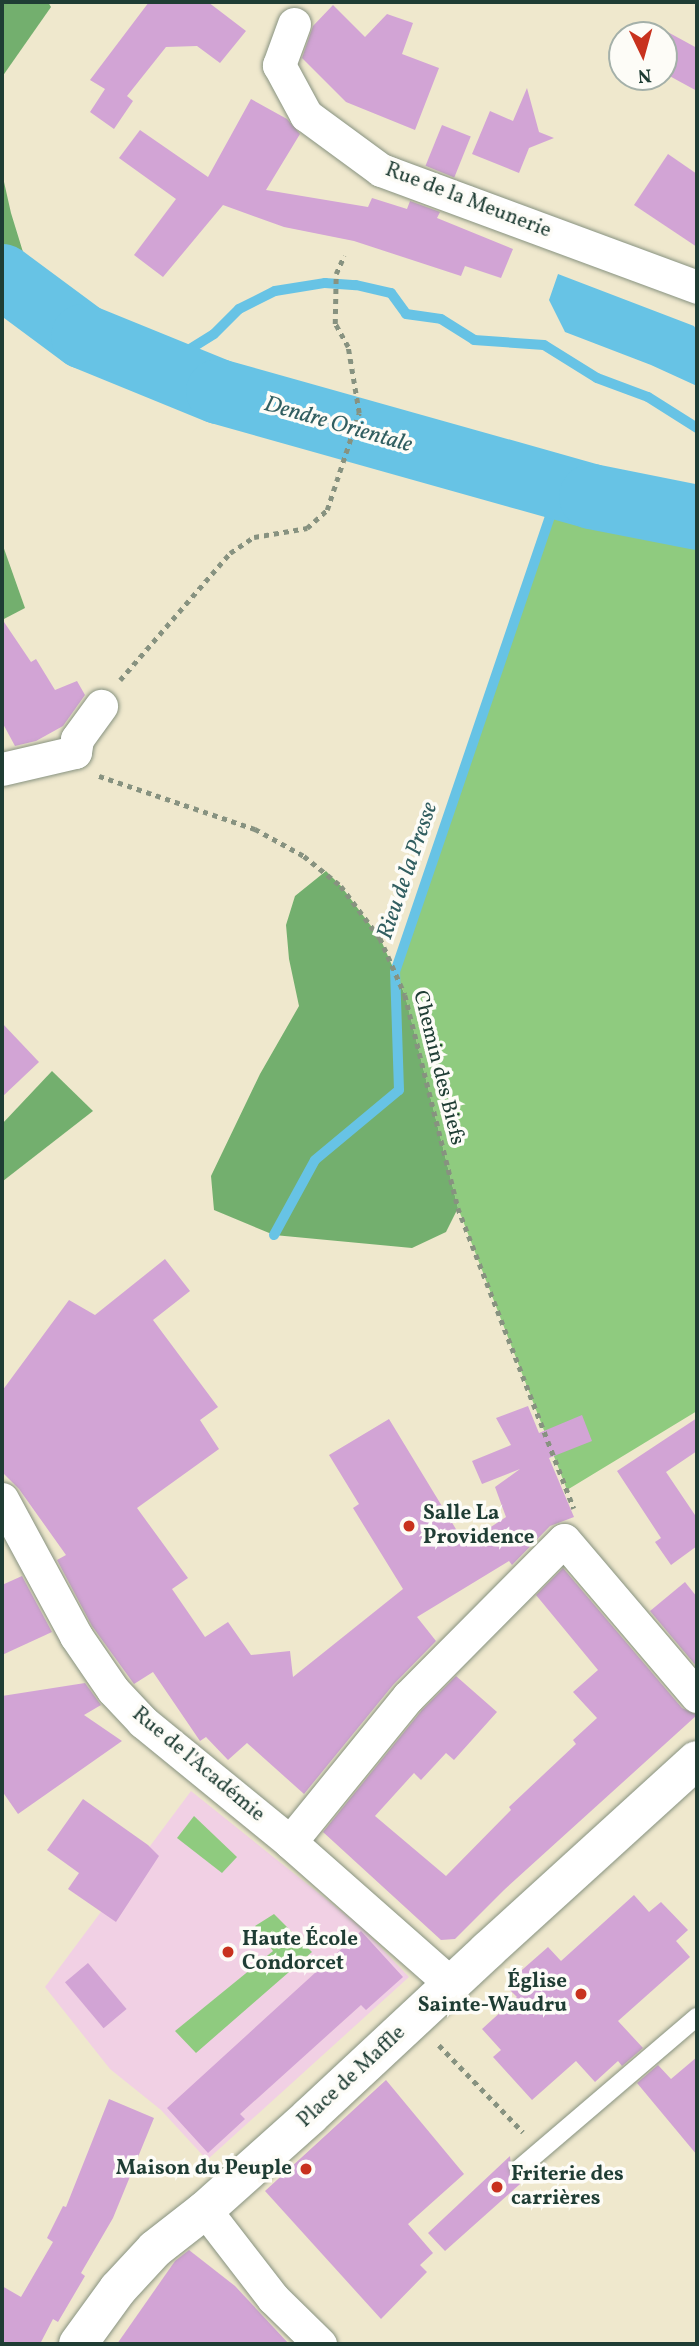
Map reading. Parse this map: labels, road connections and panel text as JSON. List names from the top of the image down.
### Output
{
  "streets": {
    "street": ["Rue de la Meunerie", "Rue de l'Académie", "Place de Maffle"],
    "path": ["Chemin des Biefs"]
  },
  "crossings": [
    ["Rue de l'Académie", "Place de Maffle"]
  ],
  "water": ["Dendre Orientale", "Rieu de la Presse"],
  "places": [
    "Salle La Providence",
    "Haute École Condorcet",
    "Église Sainte-Waudru",
    "Maison du Peuple",
    "Friterie des carrières"
  ],
  "north": "bottom"
}
